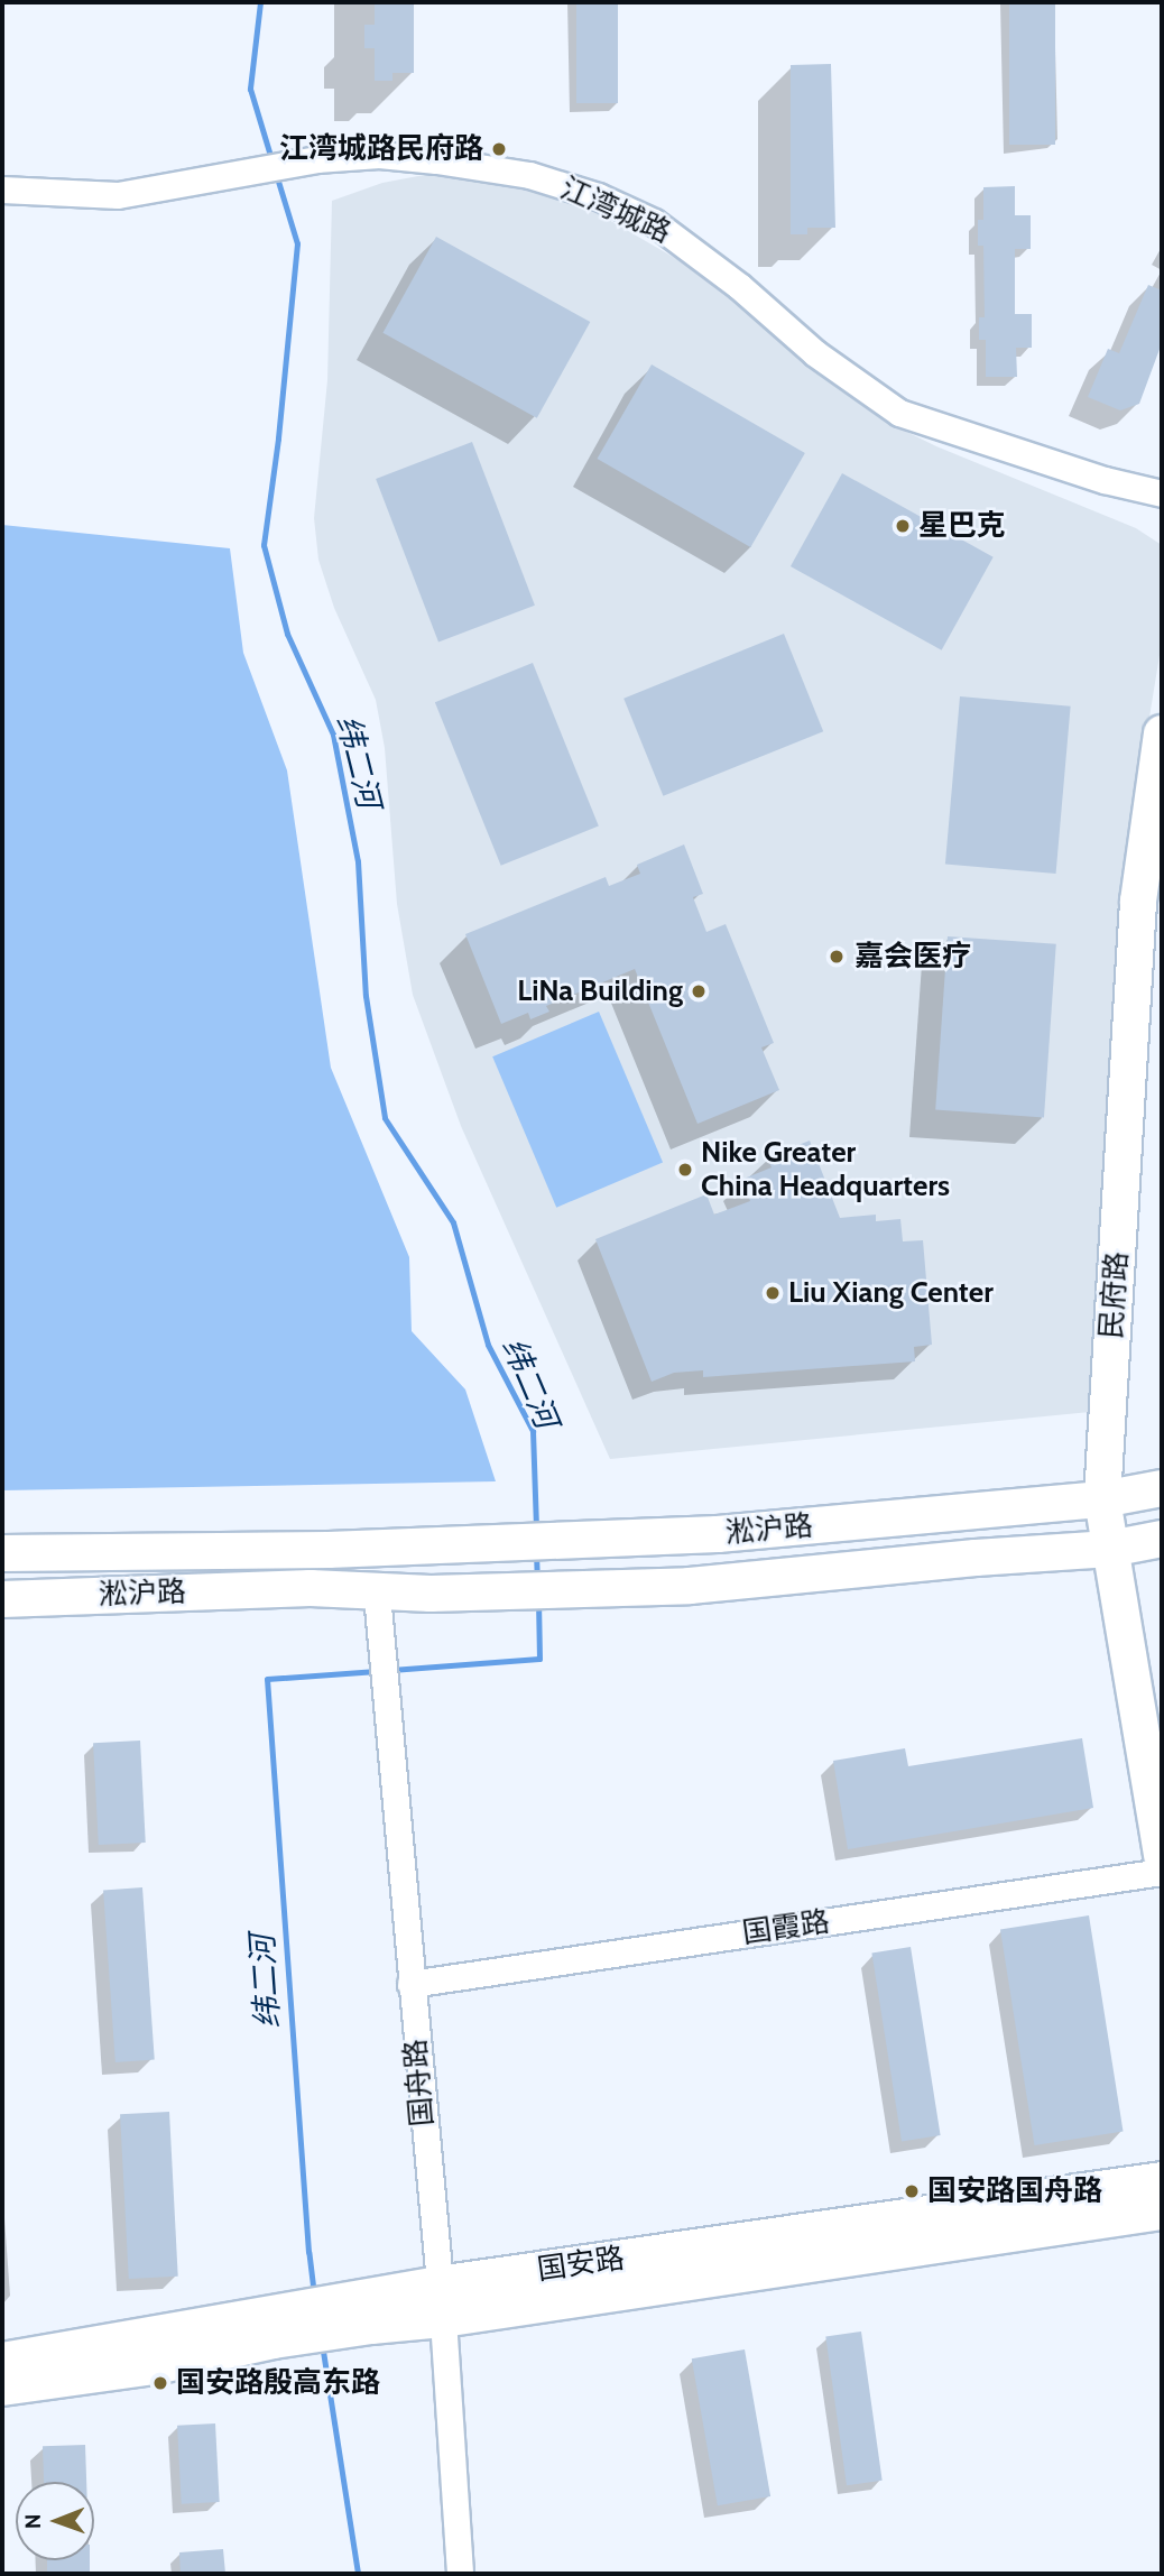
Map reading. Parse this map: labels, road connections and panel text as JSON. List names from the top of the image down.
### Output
{
  "streets": {
    "street": [
      "江湾城路",
      "民府路",
      "淞沪路",
      "国霞路",
      "国舟路",
      "国安路"
    ]
  },
  "crossings": [
    ["民府路", "淞沪路"],
    ["淞沪路", "国舟路"],
    ["国霞路", "国舟路"],
    ["国舟路", "国安路"]
  ],
  "water": ["纬二河"],
  "places": [
    "江湾城路民府路",
    "星巴克",
    "嘉会医疗",
    "LiNa Building",
    "Nike Greater China Headquarters",
    "Liu Xiang Center",
    "国安路国舟路",
    "国安路殷高东路"
  ],
  "north": "left"
}
